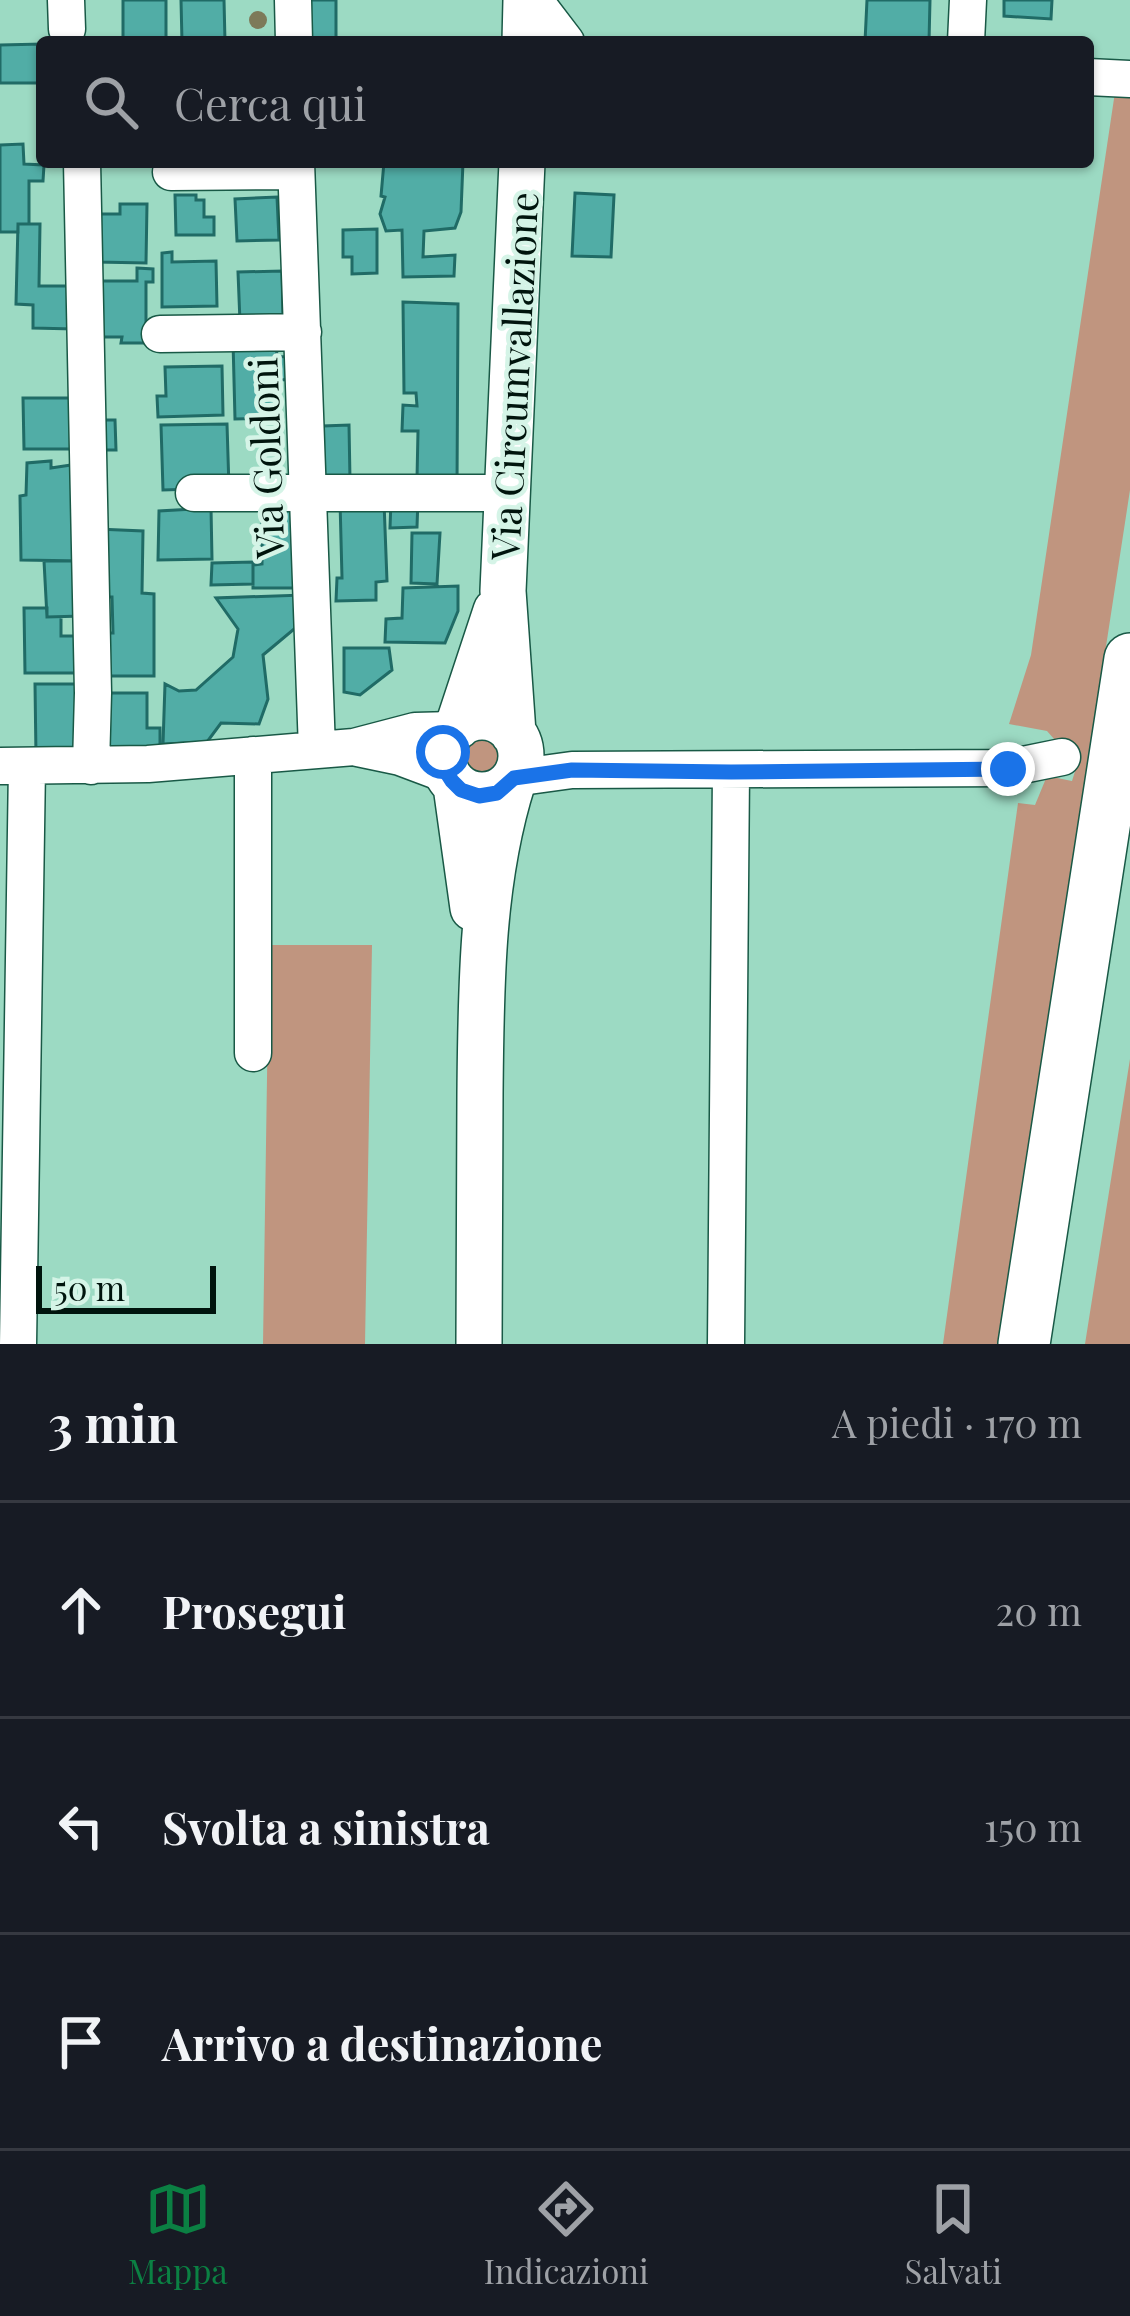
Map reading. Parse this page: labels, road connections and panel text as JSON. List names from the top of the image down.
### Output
{
  "streets": {
    "main road": ["Via Circumvallazione"],
    "street": ["Via Goldoni"]
  },
  "scale_bar": "50 m",
  "page": {
    "search": "Cerca qui",
    "scale": "50 m",
    "heading": ["3 min", "A piedi · 170 m"],
    "list": [
      ["Prosegui", "20 m"],
      ["Svolta a sinistra", "150 m"],
      "Arrivo a destinazione"
    ],
    "nav": ["Mappa", "Indicazioni", "Salvati"]
  }
}
